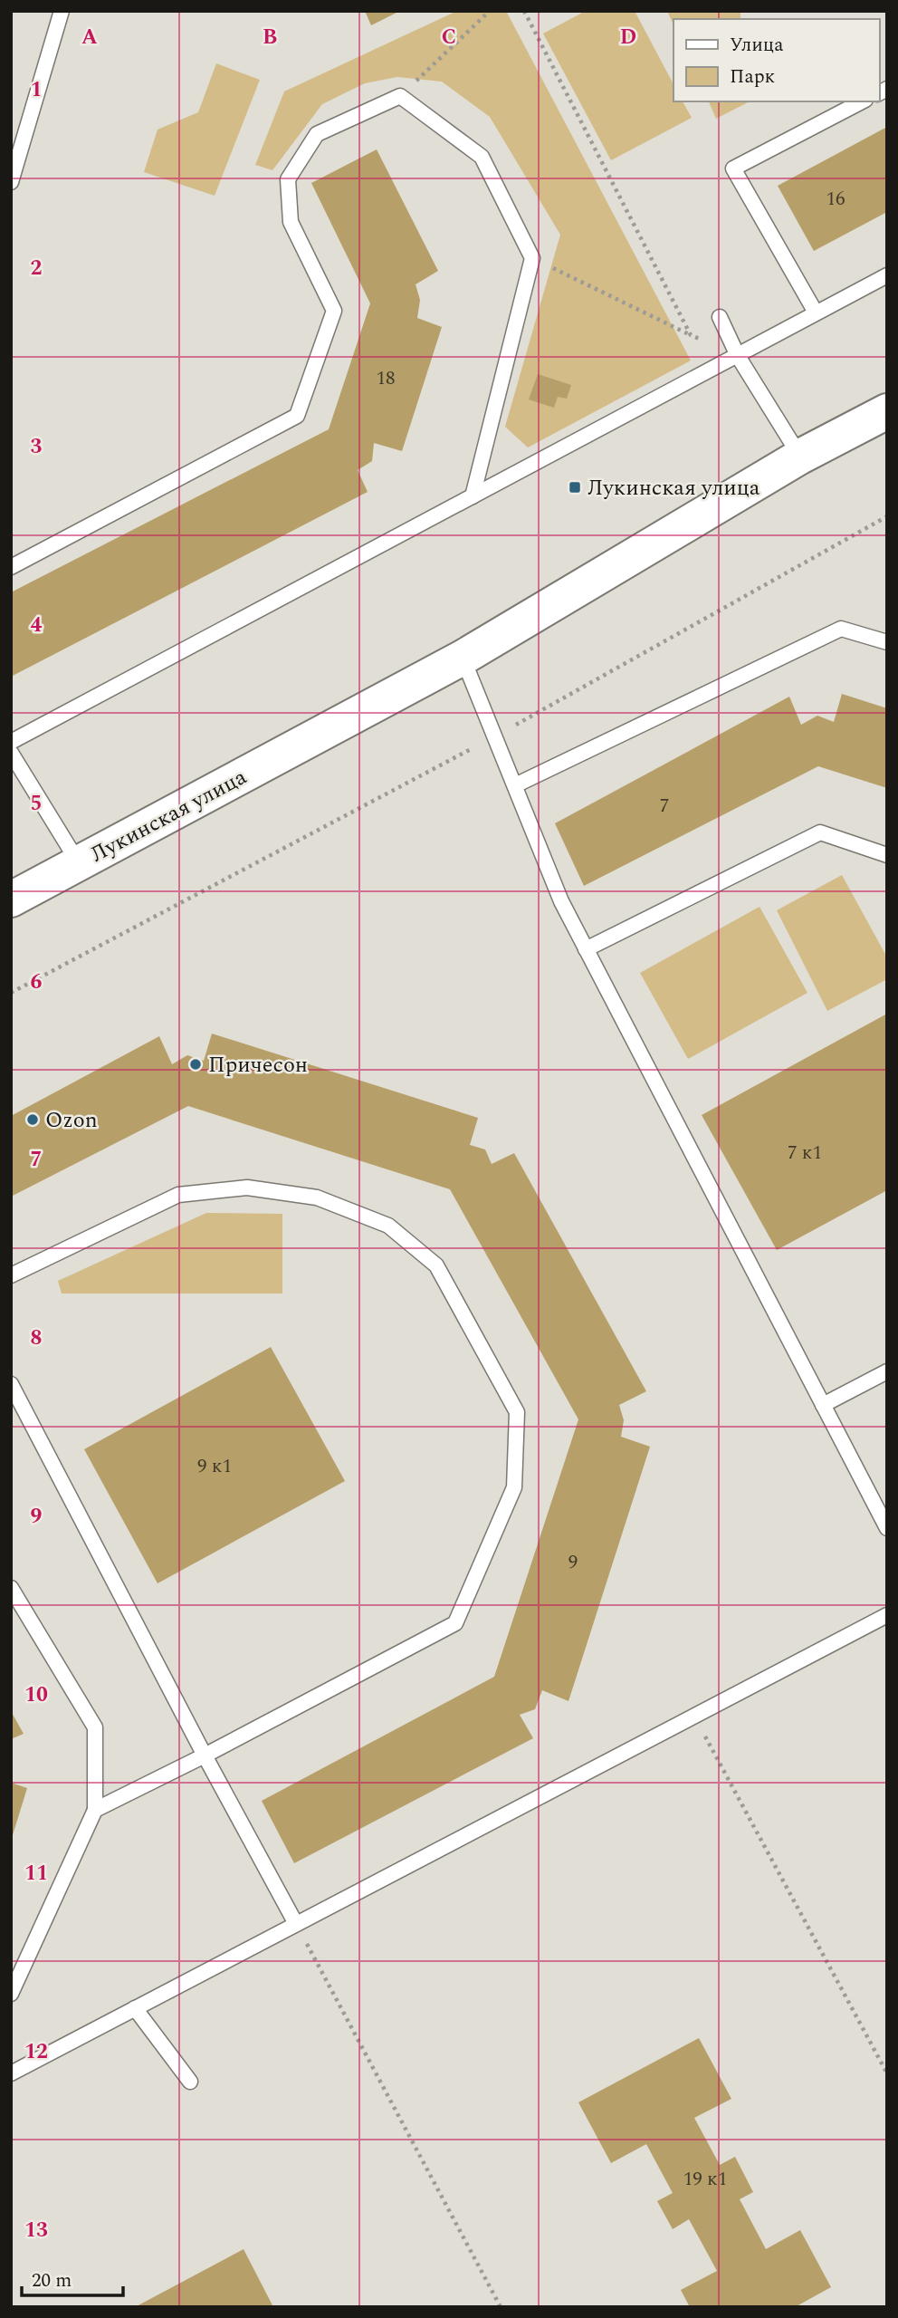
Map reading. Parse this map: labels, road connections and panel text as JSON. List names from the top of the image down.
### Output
{
  "streets": {
    "street": ["Лукинская улица"]
  },
  "places": {
    "transit": ["Лукинская улица"],
    "other": ["Причесон", "Ozon"]
  },
  "house_numbers": [
    "16",
    "18",
    "7",
    "7 к1",
    "9 к1",
    "9",
    "19 к1"
  ],
  "legend": ["Улица", "Парк"],
  "scale_bar": "20 m",
  "grid": {
    "columns": [
      "A",
      "B",
      "C",
      "D"
    ],
    "rows": [
      "1",
      "2",
      "3",
      "4",
      "5",
      "6",
      "7",
      "8",
      "9",
      "10",
      "11",
      "12",
      "13"
    ]
  }
}
